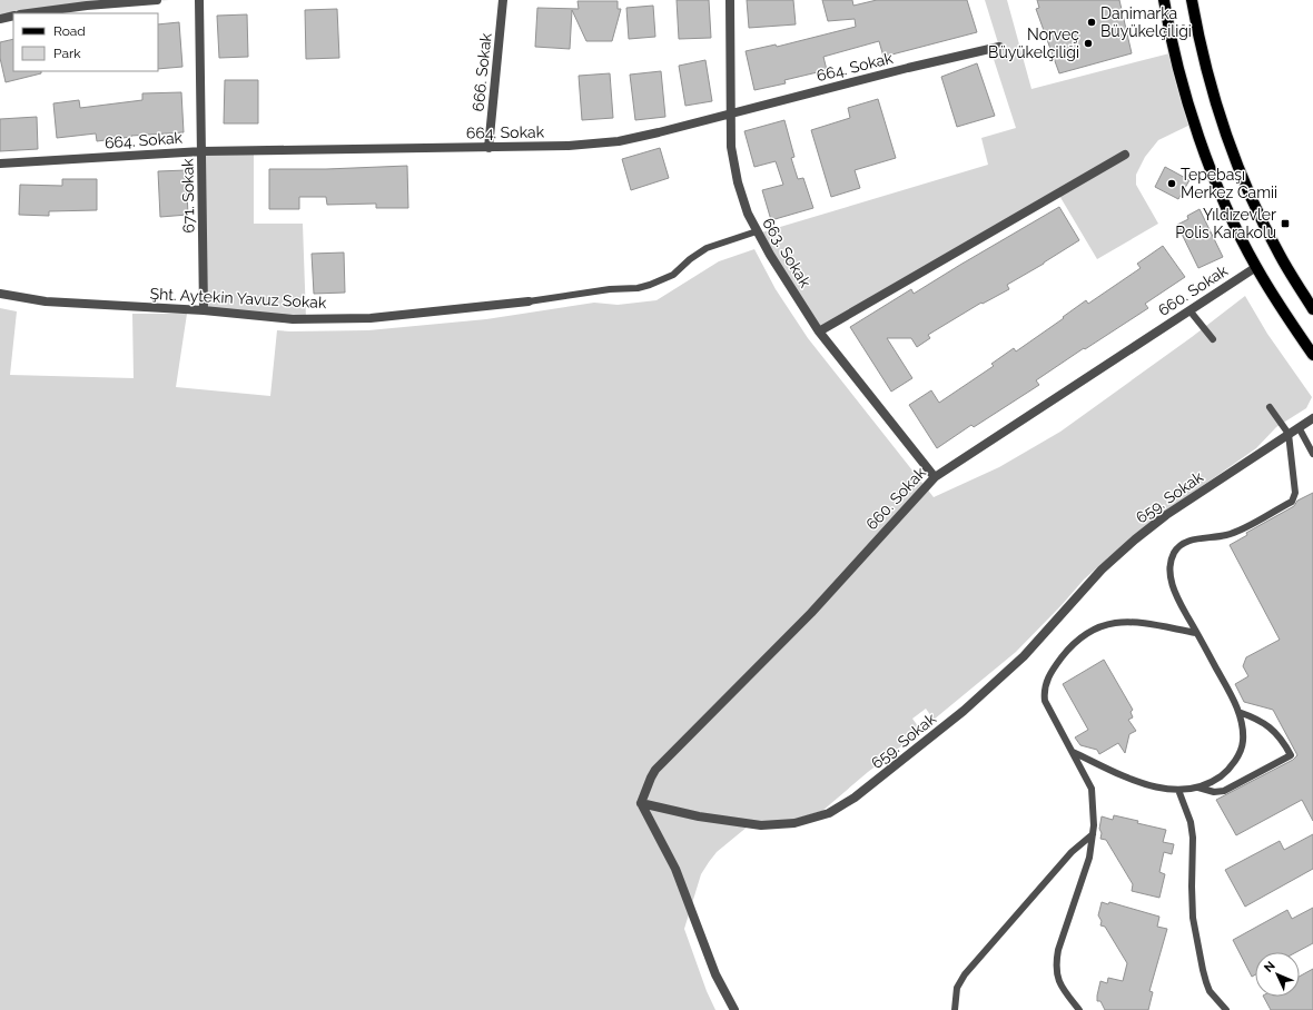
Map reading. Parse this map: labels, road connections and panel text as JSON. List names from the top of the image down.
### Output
{
  "streets": {
    "street": [
      "664. Sokak",
      "666. Sokak",
      "671. Sokak",
      "663. Sokak",
      "660. Sokak",
      "Şht. Aytekin Yavuz Sokak",
      "659. Sokak"
    ]
  },
  "crossings": [
    ["664. Sokak", "666. Sokak"],
    ["664. Sokak", "671. Sokak"],
    ["664. Sokak", "663. Sokak"],
    ["671. Sokak", "Şht. Aytekin Yavuz Sokak"],
    ["663. Sokak", "660. Sokak"],
    ["660. Sokak", "659. Sokak"]
  ],
  "places": {
    "other": ["Danimarka Büyükelçiliği", "Norveç Büyükelçiliği", "Tepebaşı Merkez Camii"],
    "transit": ["Yıldızevler Polis Karakolu"]
  },
  "legend": ["Road", "Park"],
  "north": "top left"
}
